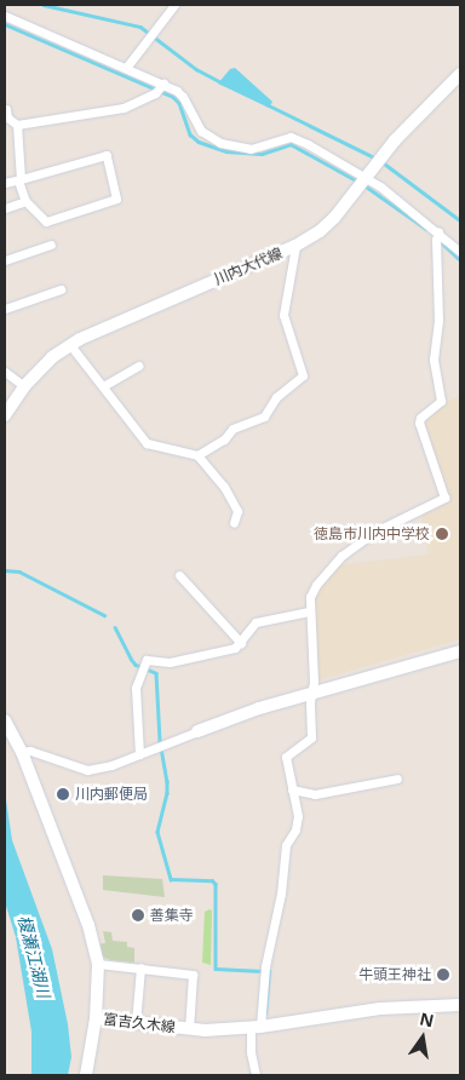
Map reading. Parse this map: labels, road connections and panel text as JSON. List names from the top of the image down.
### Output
{
  "streets": {
    "main road": ["川内大代線", "富吉久木線"]
  },
  "water": ["榎瀬江湖川"],
  "places": [
    "徳島市川内中学校",
    "川内郵便局",
    "善集寺",
    "牛頭王神社"
  ],
  "north": "top"
}
